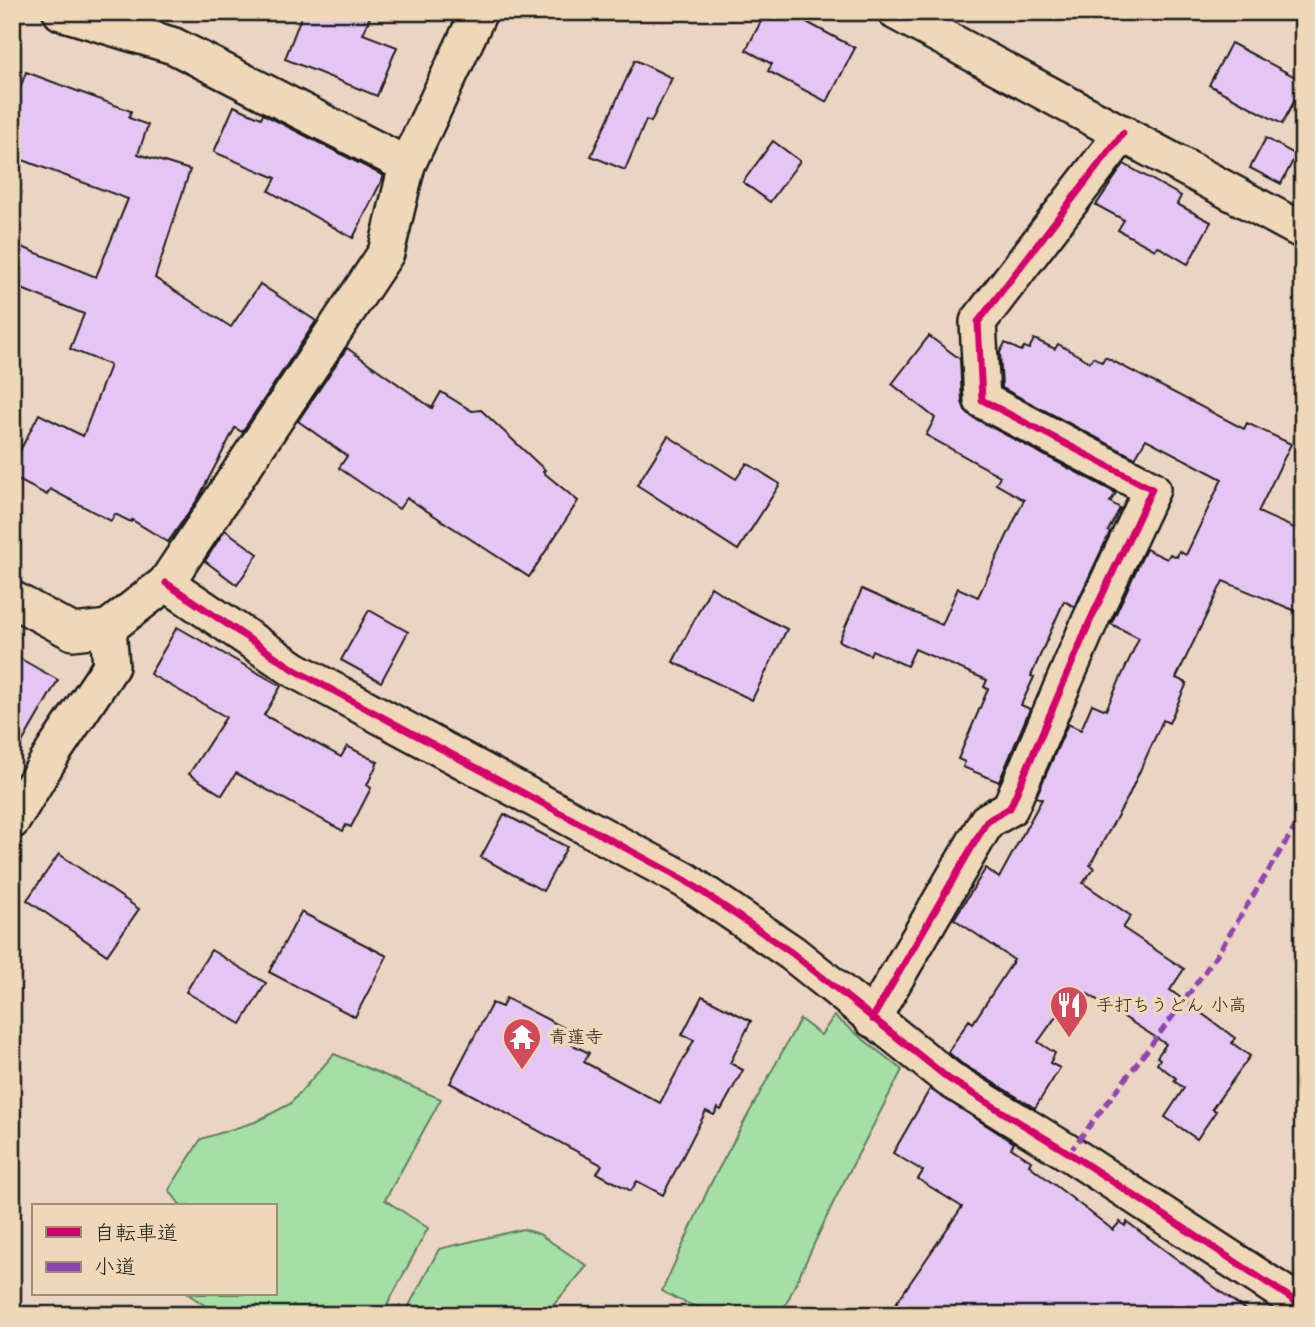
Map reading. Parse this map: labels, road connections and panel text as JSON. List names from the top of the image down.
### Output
{
  "places": {
    "restaurant": ["手打ちうどん 小高"],
    "temple": ["青蓮寺"]
  },
  "legend": ["自転車道", "小道"]
}
